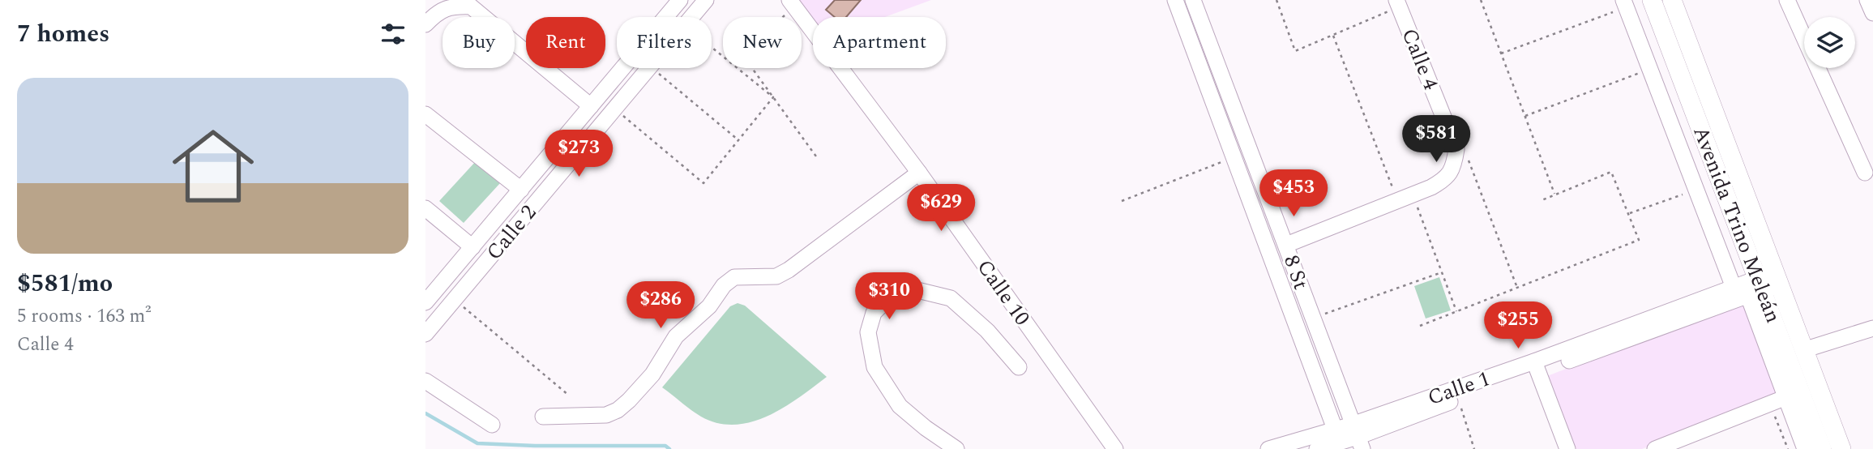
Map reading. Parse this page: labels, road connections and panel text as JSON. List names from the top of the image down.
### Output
{
  "streets": {
    "main road": ["Avenida Trino Meleán"],
    "street": [
      "Calle 4",
      "Calle 2",
      "8 St",
      "Calle 10",
      "Calle 1"
    ]
  },
  "crossings": [
    ["Calle 4", "8 St"],
    ["Avenida Trino Meleán", "Calle 1"],
    ["8 St", "Calle 1"]
  ],
  "page": {
    "heading": "7 homes",
    "chip": [
      "Buy",
      "Rent",
      "Filters",
      "New",
      "Apartment"
    ],
    "list": [
      {
        "name": "$581/mo",
        "note": "5 rooms · 163 m² · Calle 4"
      }
    ],
    "price": [
      "$581",
      "$273",
      "$453",
      "$629",
      "$310",
      "$286",
      "$255"
    ]
  }
}
